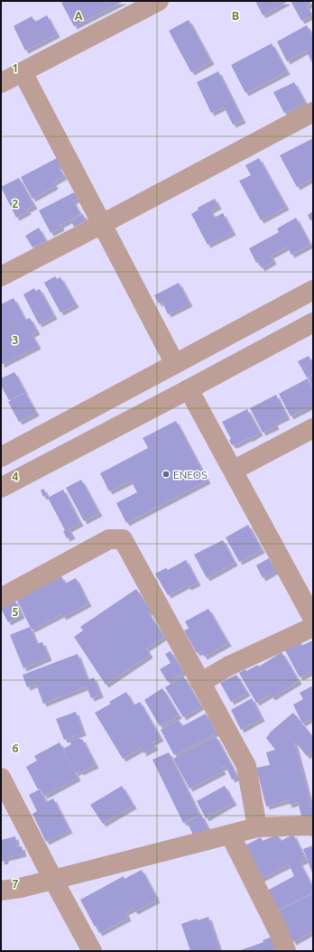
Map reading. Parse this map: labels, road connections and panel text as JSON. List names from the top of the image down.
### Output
{
  "places": ["ENEOS"],
  "grid": {
    "columns": ["A", "B"],
    "rows": [
      "1",
      "2",
      "3",
      "4",
      "5",
      "6",
      "7"
    ]
  }
}
